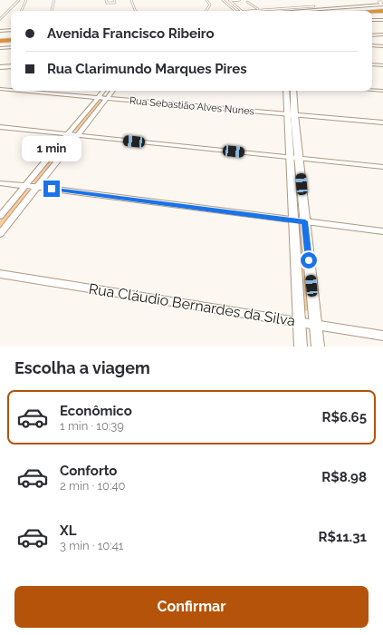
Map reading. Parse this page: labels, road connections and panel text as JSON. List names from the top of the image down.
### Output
{
  "streets": {
    "street": ["Rua Sebastião Alves Nunes", "Rua Cláudio Bernardes da Silva"]
  },
  "page": {
    "banner": ["Avenida Francisco Ribeiro", "Rua Clarimundo Marques Pires"],
    "bubble": "1 min",
    "heading": "Escolha a viagem",
    "list": [
      {
        "name": "Econômico",
        "note": "1 min · 10:39",
        "value": "R$6.65"
      },
      {
        "name": "Conforto",
        "note": "2 min · 10:40",
        "value": "R$8.98"
      },
      {
        "name": "XL",
        "note": "3 min · 10:41",
        "value": "R$11.31"
      }
    ],
    "buttons": "Confirmar"
  }
}
